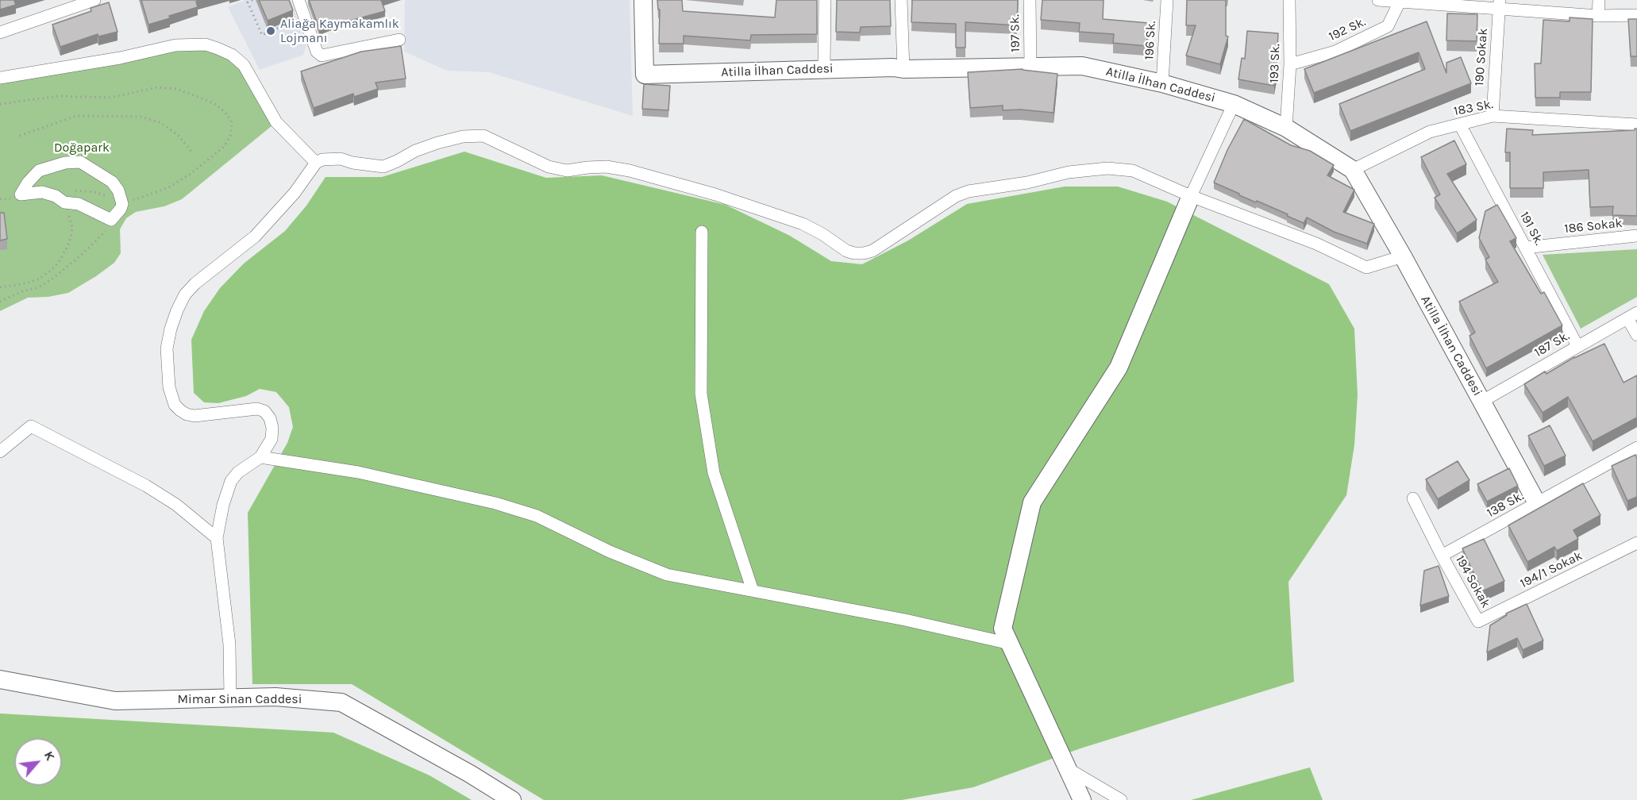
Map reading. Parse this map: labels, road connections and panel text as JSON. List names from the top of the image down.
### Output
{
  "streets": {
    "street": [
      "192 Sk.",
      "197 Sk.",
      "196 Sk.",
      "190 Sokak",
      "193 Sk.",
      "Atilla İlhan Caddesi",
      "183 Sk.",
      "186 Sokak",
      "191 Sk.",
      "187 Sk.",
      "138 Sk.",
      "194/1 Sokak",
      "194 Sokak",
      "Mimar Sinan Caddesi"
    ]
  },
  "crossings": [
    ["192 Sk.", "193 Sk."],
    ["197 Sk.", "Atilla İlhan Caddesi"],
    ["196 Sk.", "Atilla İlhan Caddesi"],
    ["190 Sokak", "183 Sk."],
    ["193 Sk.", "Atilla İlhan Caddesi"],
    ["Atilla İlhan Caddesi", "183 Sk."],
    ["Atilla İlhan Caddesi", "187 Sk."],
    ["Atilla İlhan Caddesi", "138 Sk."],
    ["183 Sk.", "191 Sk."],
    ["186 Sokak", "191 Sk."],
    ["191 Sk.", "187 Sk."],
    ["138 Sk.", "194 Sokak"],
    ["194/1 Sokak", "194 Sokak"]
  ],
  "parks": ["Doğapark"],
  "places": ["Aliağa Kaymakamlık Lojmanı"],
  "north": "top right"
}
